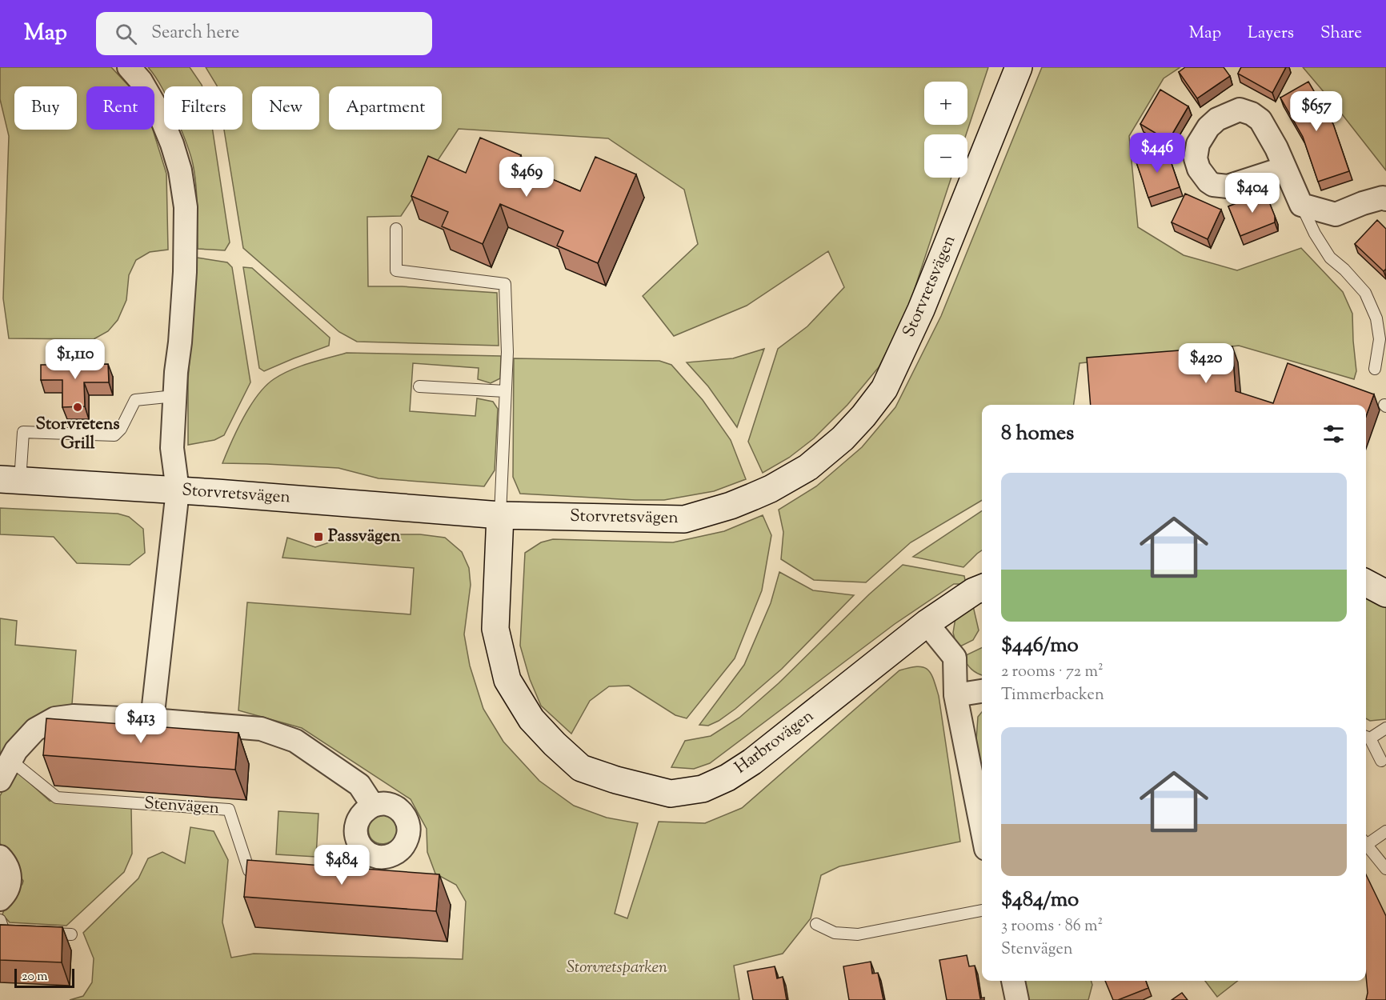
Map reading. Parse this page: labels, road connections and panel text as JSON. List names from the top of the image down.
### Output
{
  "streets": {
    "street": ["Storvretsvägen", "Harbrovägen"],
    "lane": ["Stenvägen"]
  },
  "crossings": [
    ["Storvretsvägen", "Harbrovägen"]
  ],
  "parks": ["Storvretsparken"],
  "places": {
    "other": ["Storvretens Grill"],
    "transit": ["Passvägen"]
  },
  "scale_bar": "20 m",
  "page": {
    "header": "Map",
    "search": "Search here",
    "nav": ["Map", "Layers", "Share"],
    "map_buttons": ["+", "−"],
    "chip": [
      "Buy",
      "Rent",
      "Filters",
      "New",
      "Apartment"
    ],
    "price": [
      "$657",
      "$446",
      "$469",
      "$404",
      "$1,110",
      "$420",
      "$413",
      "$484"
    ],
    "heading": "8 homes",
    "list": [
      {
        "name": "$446/mo",
        "note": "2 rooms · 72 m² · Timmerbacken"
      },
      {
        "name": "$484/mo",
        "note": "3 rooms · 86 m² · Stenvägen"
      }
    ],
    "scale": "20 m"
  }
}
